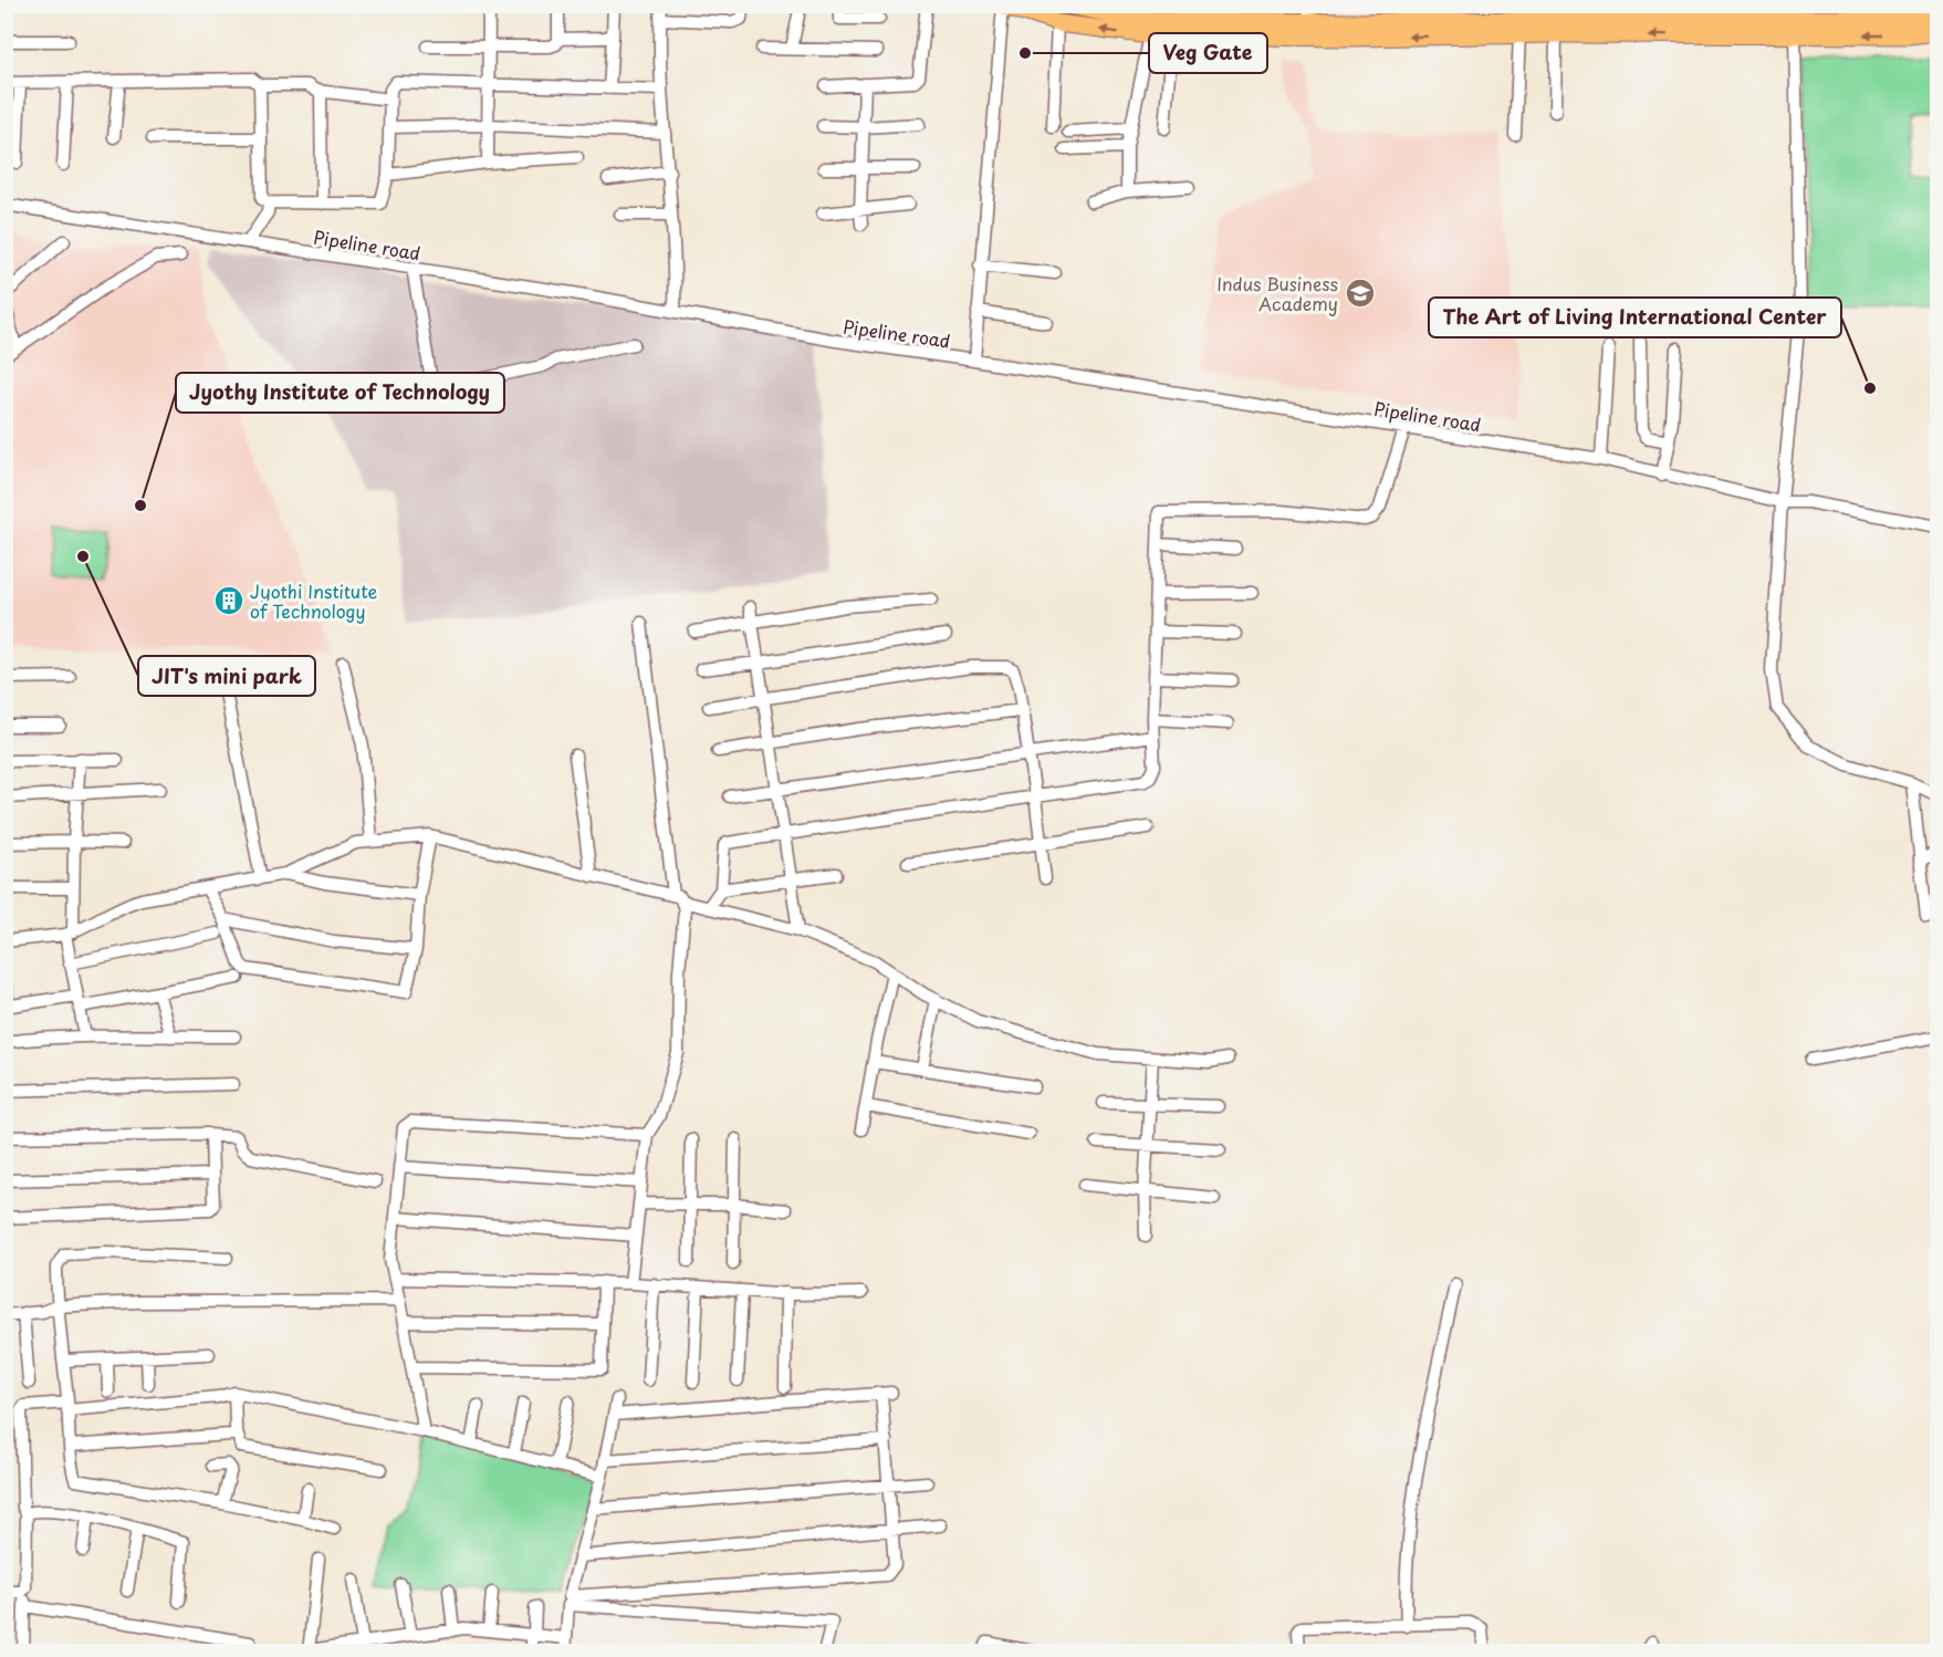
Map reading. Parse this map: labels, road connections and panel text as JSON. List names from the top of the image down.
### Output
{
  "streets": {
    "street": ["Pipeline road"]
  },
  "places": {
    "other": [
      "Veg Gate",
      "The Art of Living International Center",
      "Jyothy Institute of Technology",
      "JIT's mini park"
    ],
    "school or university": ["Indus Business Academy"],
    "building": ["Jyothi Institute of Technology"]
  }
}
